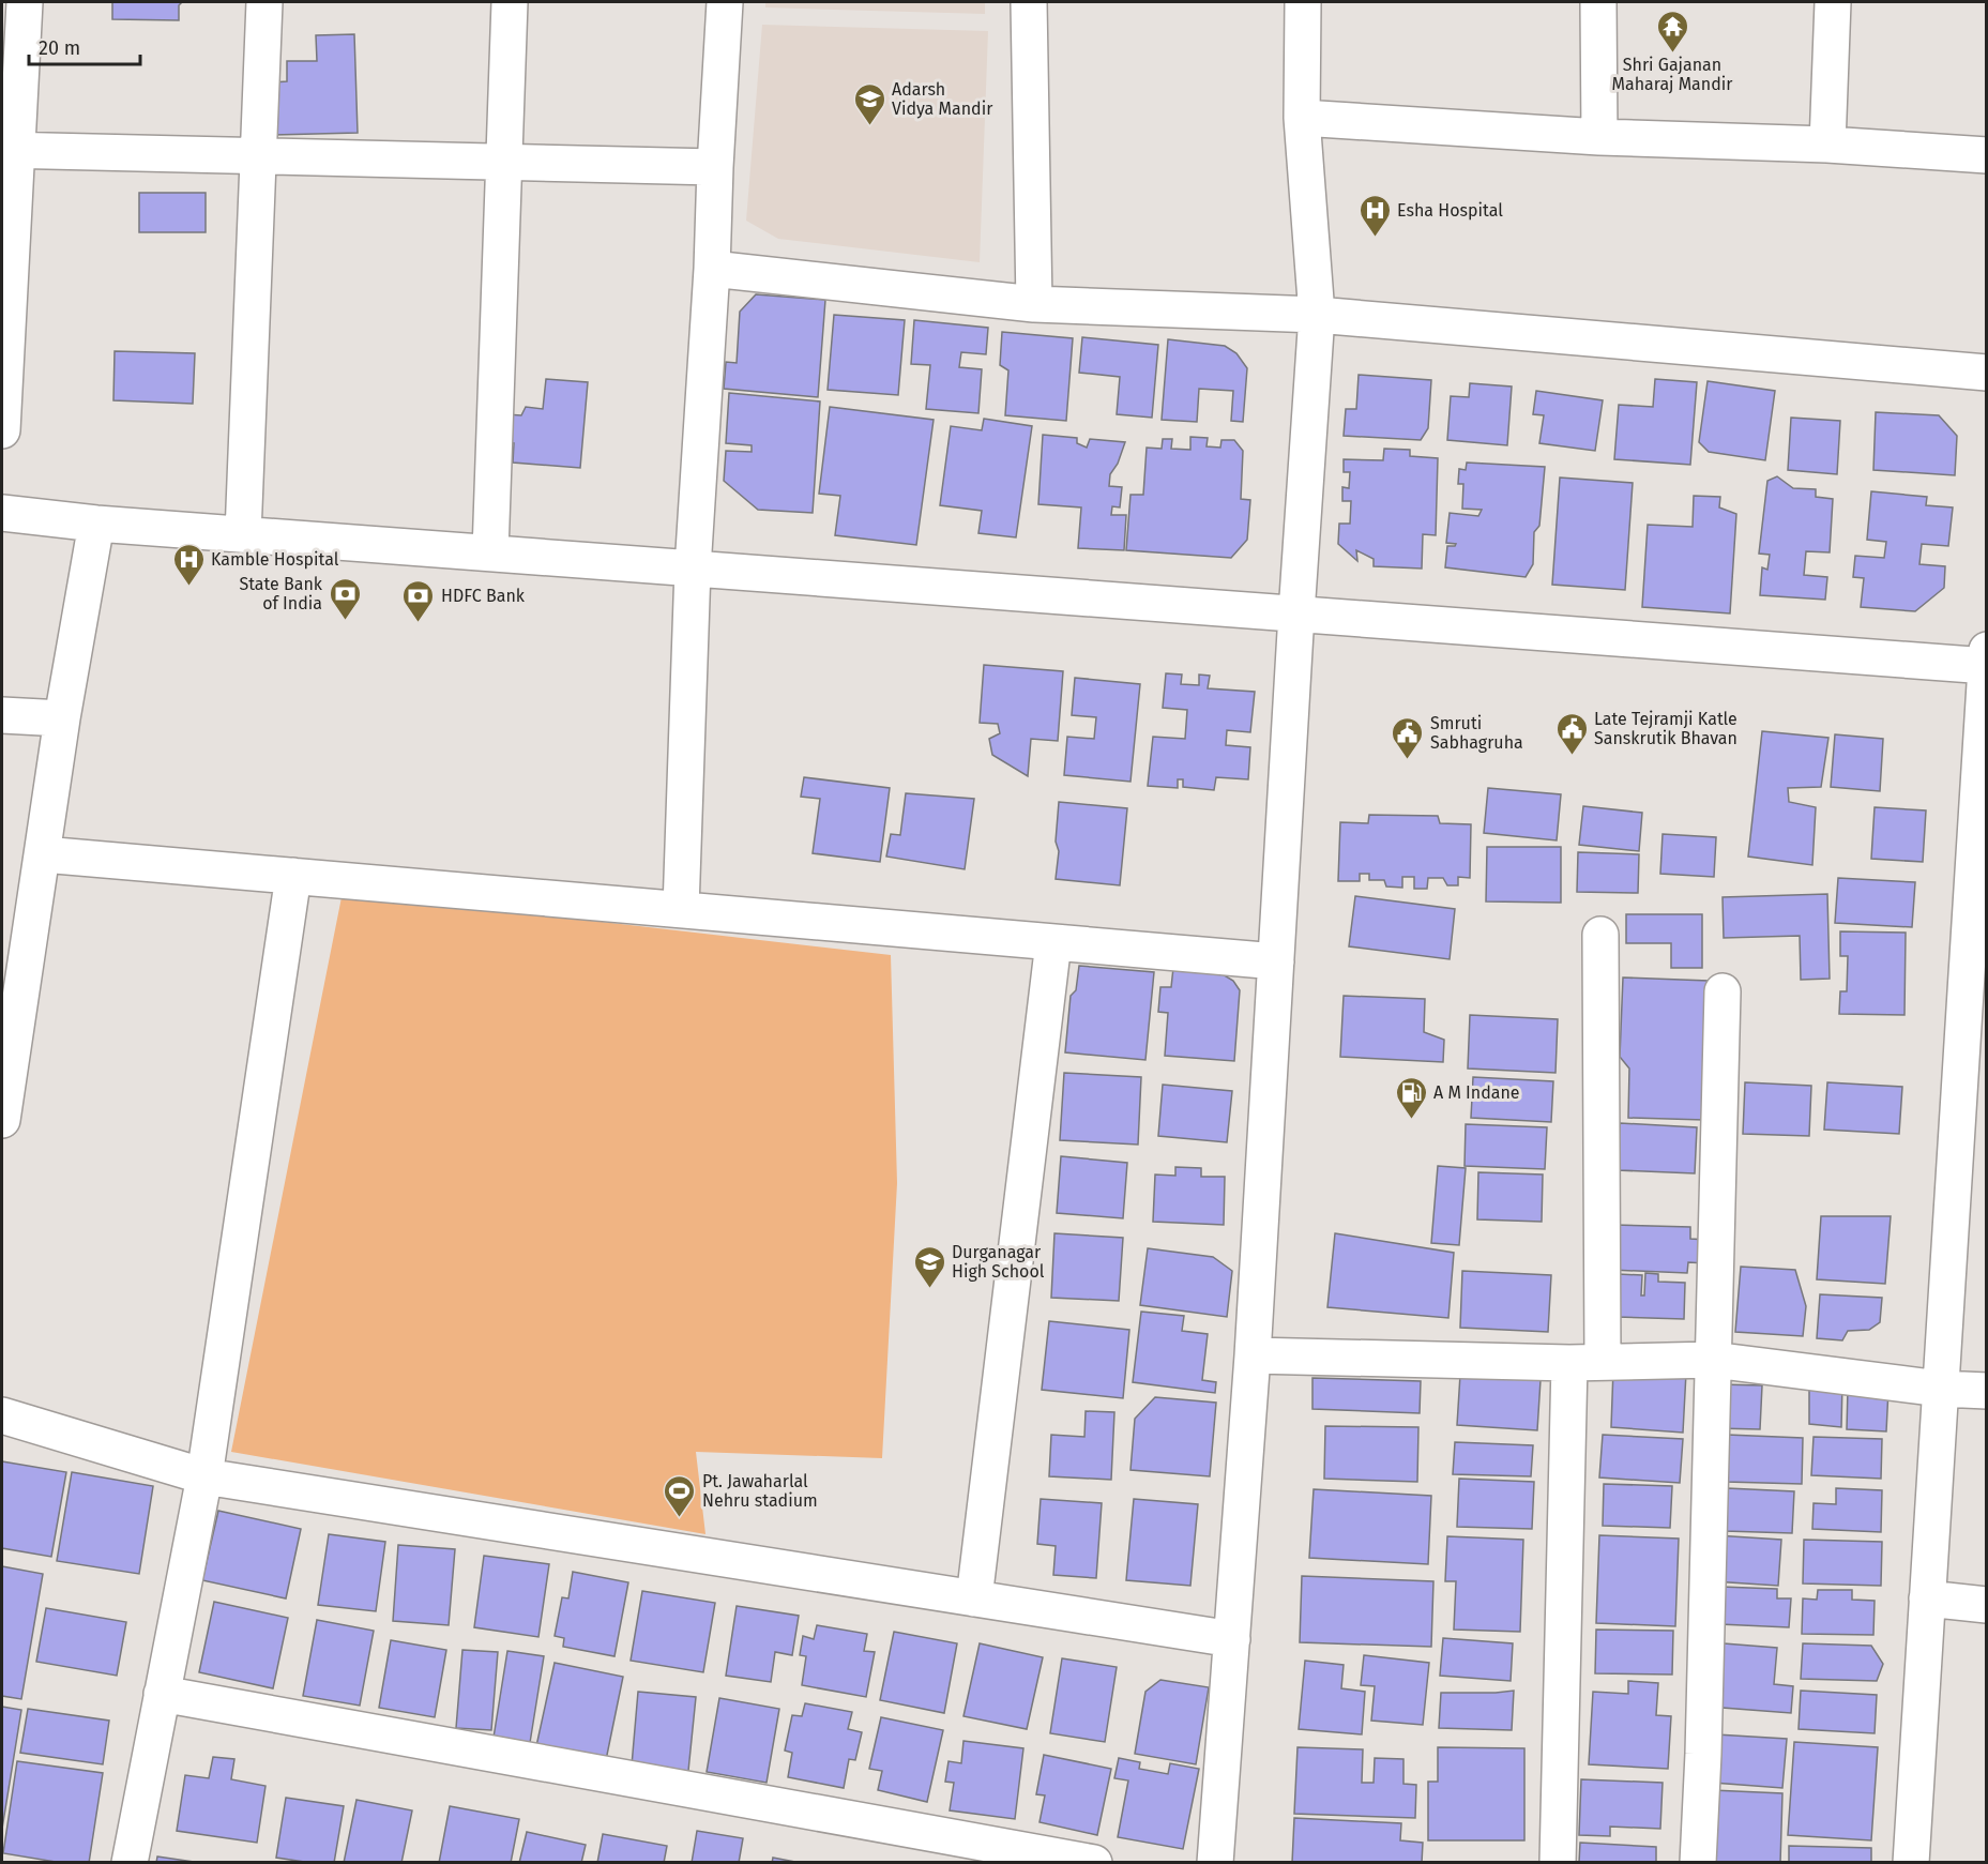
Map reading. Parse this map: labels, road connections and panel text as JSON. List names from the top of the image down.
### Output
{
  "places": {
    "temple": ["Shri Gajanan Maharaj Mandir"],
    "school or university": ["Adarsh Vidya Mandir", "Durganagar High School"],
    "hospital": ["Esha Hospital", "Kamble Hospital"],
    "bank": ["State Bank of India", "HDFC Bank"],
    "public building": ["Late Tejramji Katle Sanskrutik Bhavan", "Smruti Sabhagruha"],
    "fuel station": ["A M Indane"],
    "sports": ["Pt. Jawaharlal Nehru stadium"]
  },
  "scale_bar": "20 m"
}
